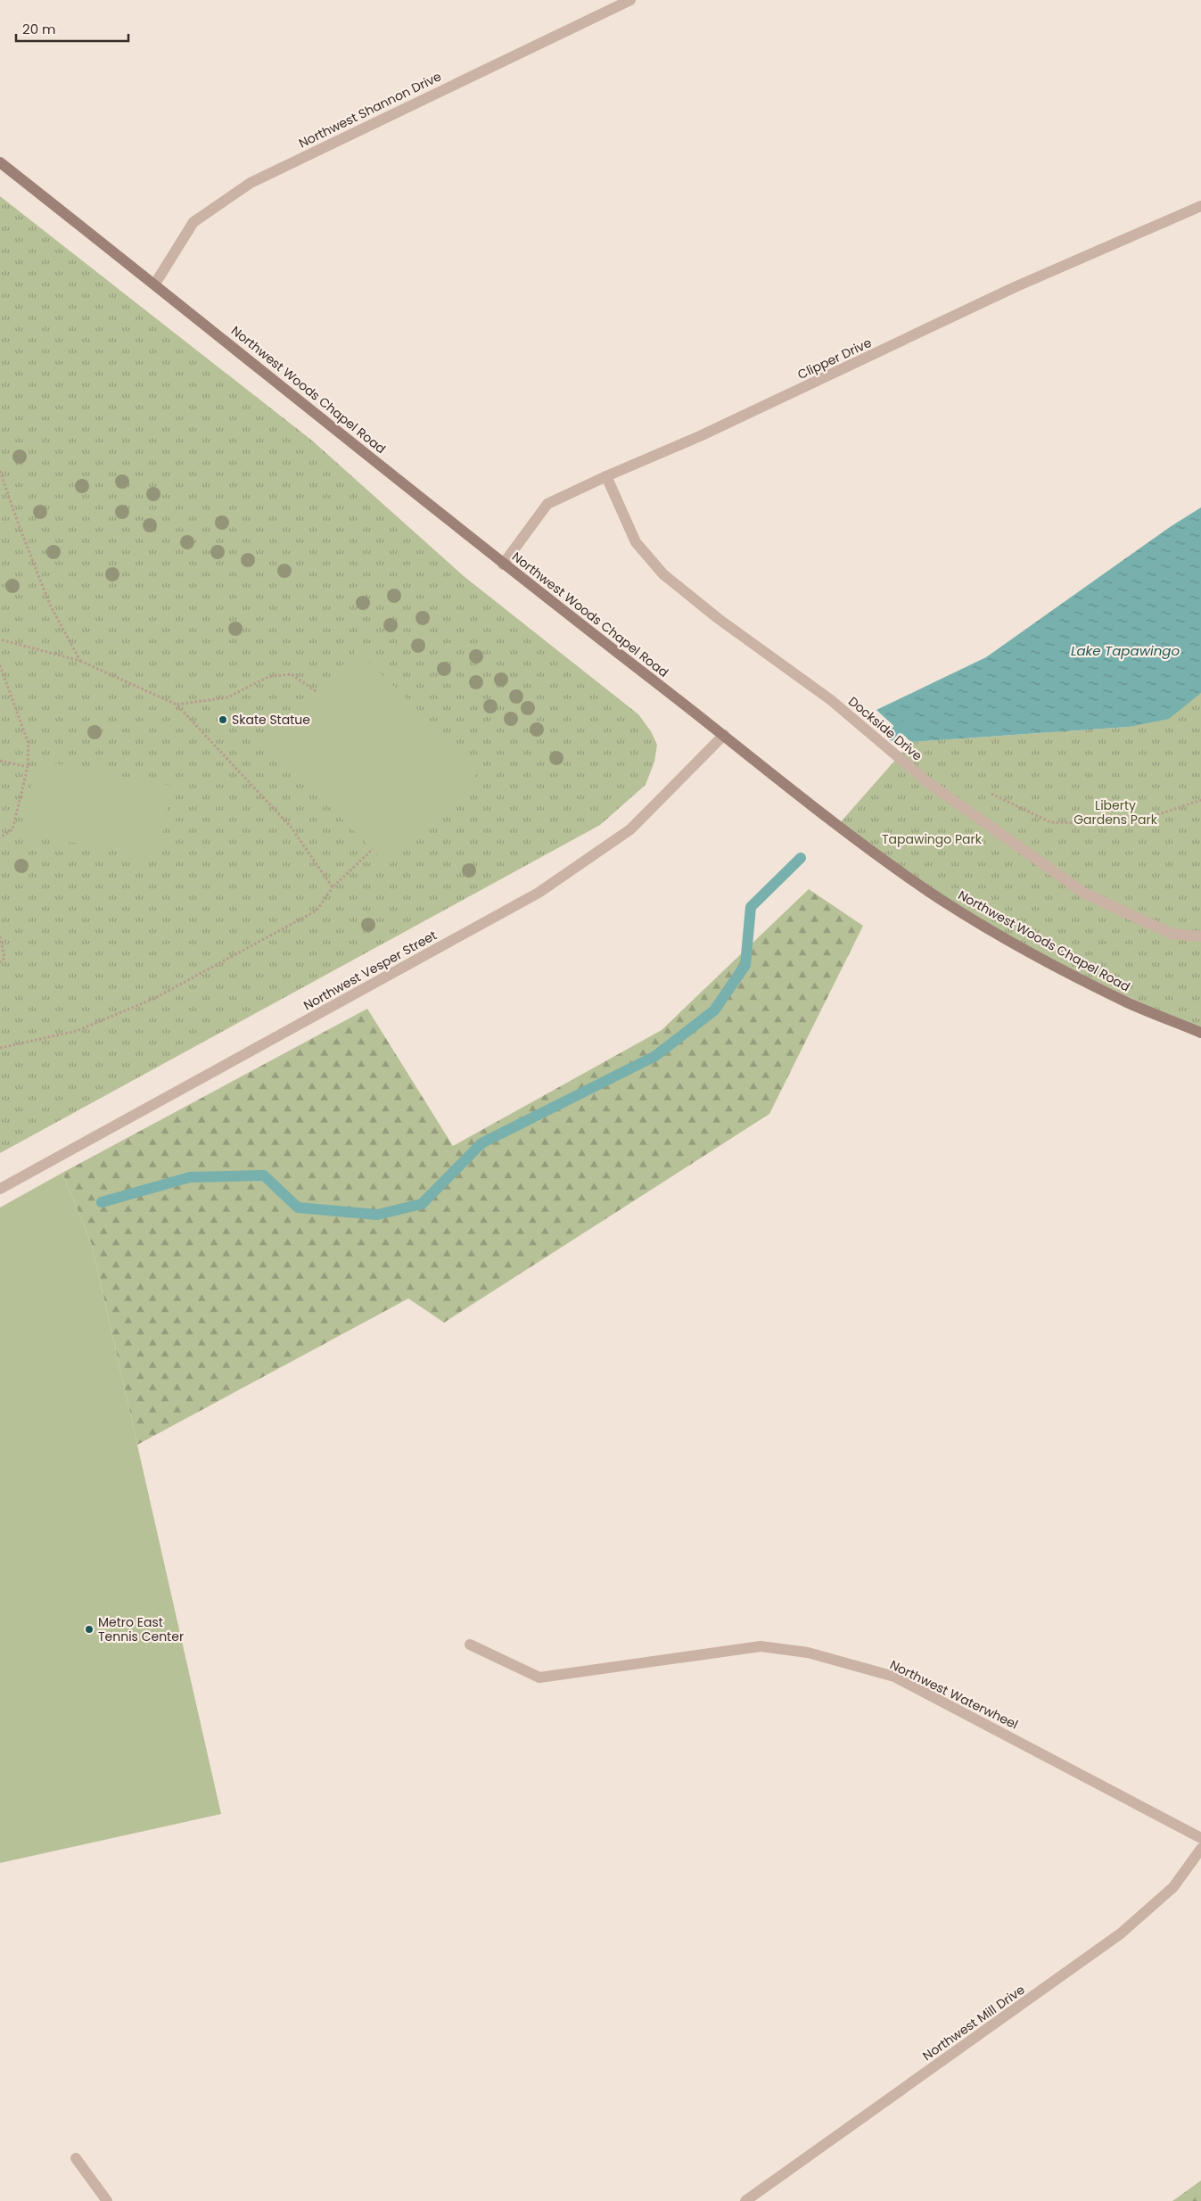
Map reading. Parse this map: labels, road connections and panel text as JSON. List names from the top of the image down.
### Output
{
  "streets": {
    "main road": ["Northwest Woods Chapel Road"],
    "street": [
      "Northwest Shannon Drive",
      "Clipper Drive",
      "Dockside Drive",
      "Northwest Vesper Street",
      "Northwest Waterwheel",
      "Northwest Mill Drive"
    ]
  },
  "crossings": [
    ["Northwest Shannon Drive", "Northwest Woods Chapel Road"],
    ["Clipper Drive", "Northwest Woods Chapel Road"],
    ["Clipper Drive", "Dockside Drive"],
    ["Northwest Woods Chapel Road", "Northwest Vesper Street"]
  ],
  "water": ["Lake Tapawingo"],
  "parks": ["Liberty Gardens Park", "Tapawingo Park"],
  "places": ["Skate Statue", "Metro East Tennis Center"],
  "scale_bar": "20 m"
}
